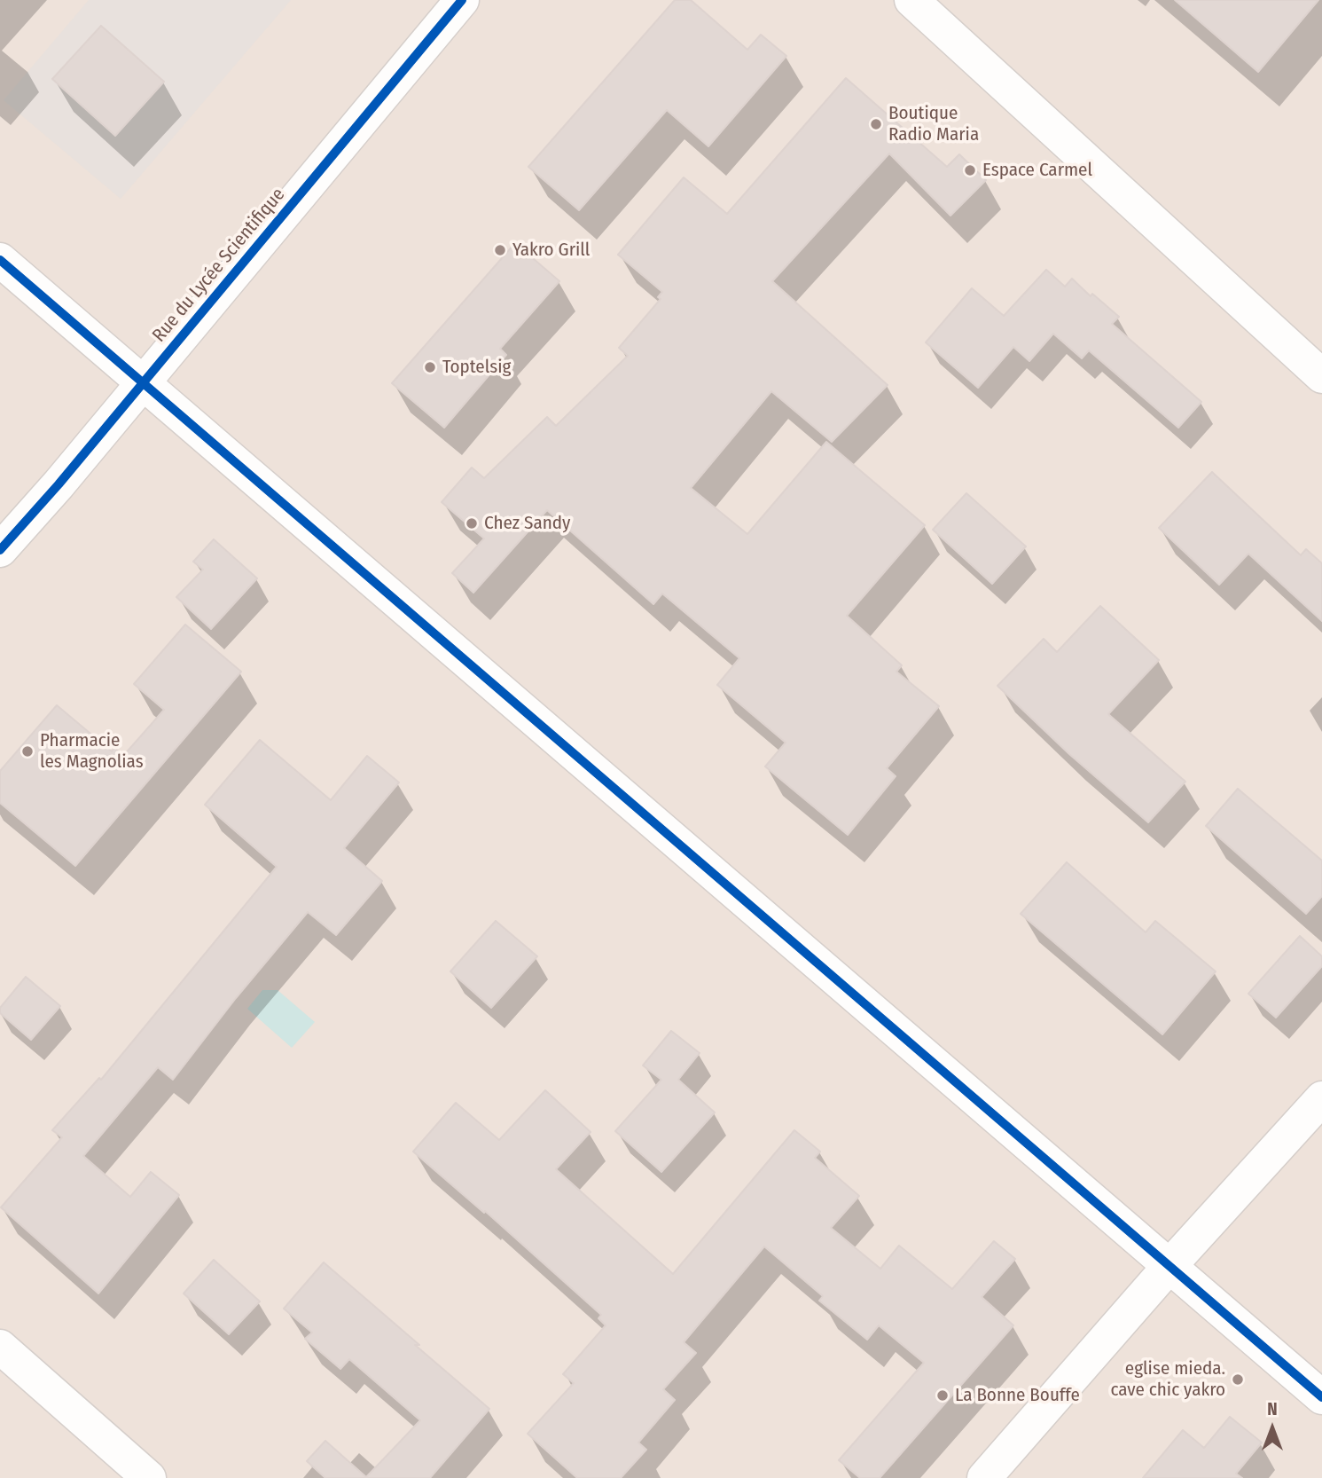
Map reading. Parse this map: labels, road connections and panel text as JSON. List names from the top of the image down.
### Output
{
  "streets": {
    "street": ["Rue du Lycée Scientifique"]
  },
  "places": [
    "Boutique Radio Maria",
    "Espace Carmel",
    "Yakro Grill",
    "Toptelsig",
    "Chez Sandy",
    "Pharmacie les Magnolias",
    "eglise mieda. cave chic yakro",
    "La Bonne Bouffe"
  ],
  "north": "top"
}
